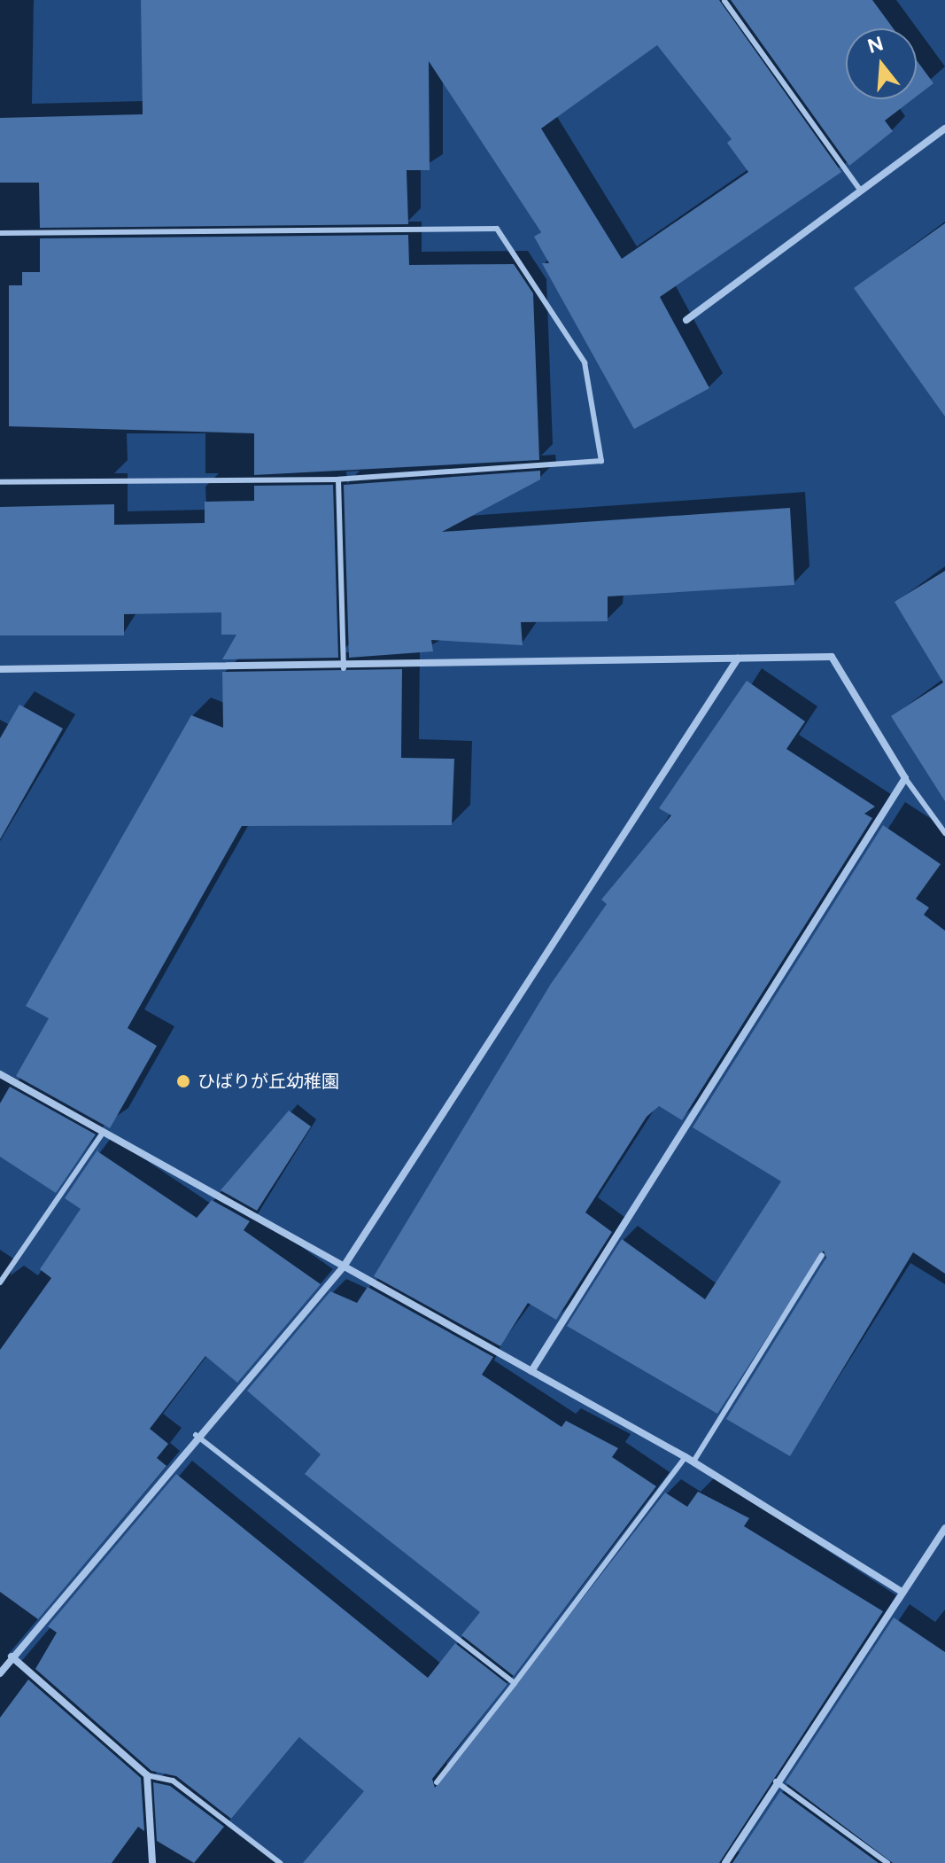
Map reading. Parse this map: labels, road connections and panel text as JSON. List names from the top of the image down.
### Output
{
  "places": ["ひばりが丘幼稚園"],
  "north": "top"
}
